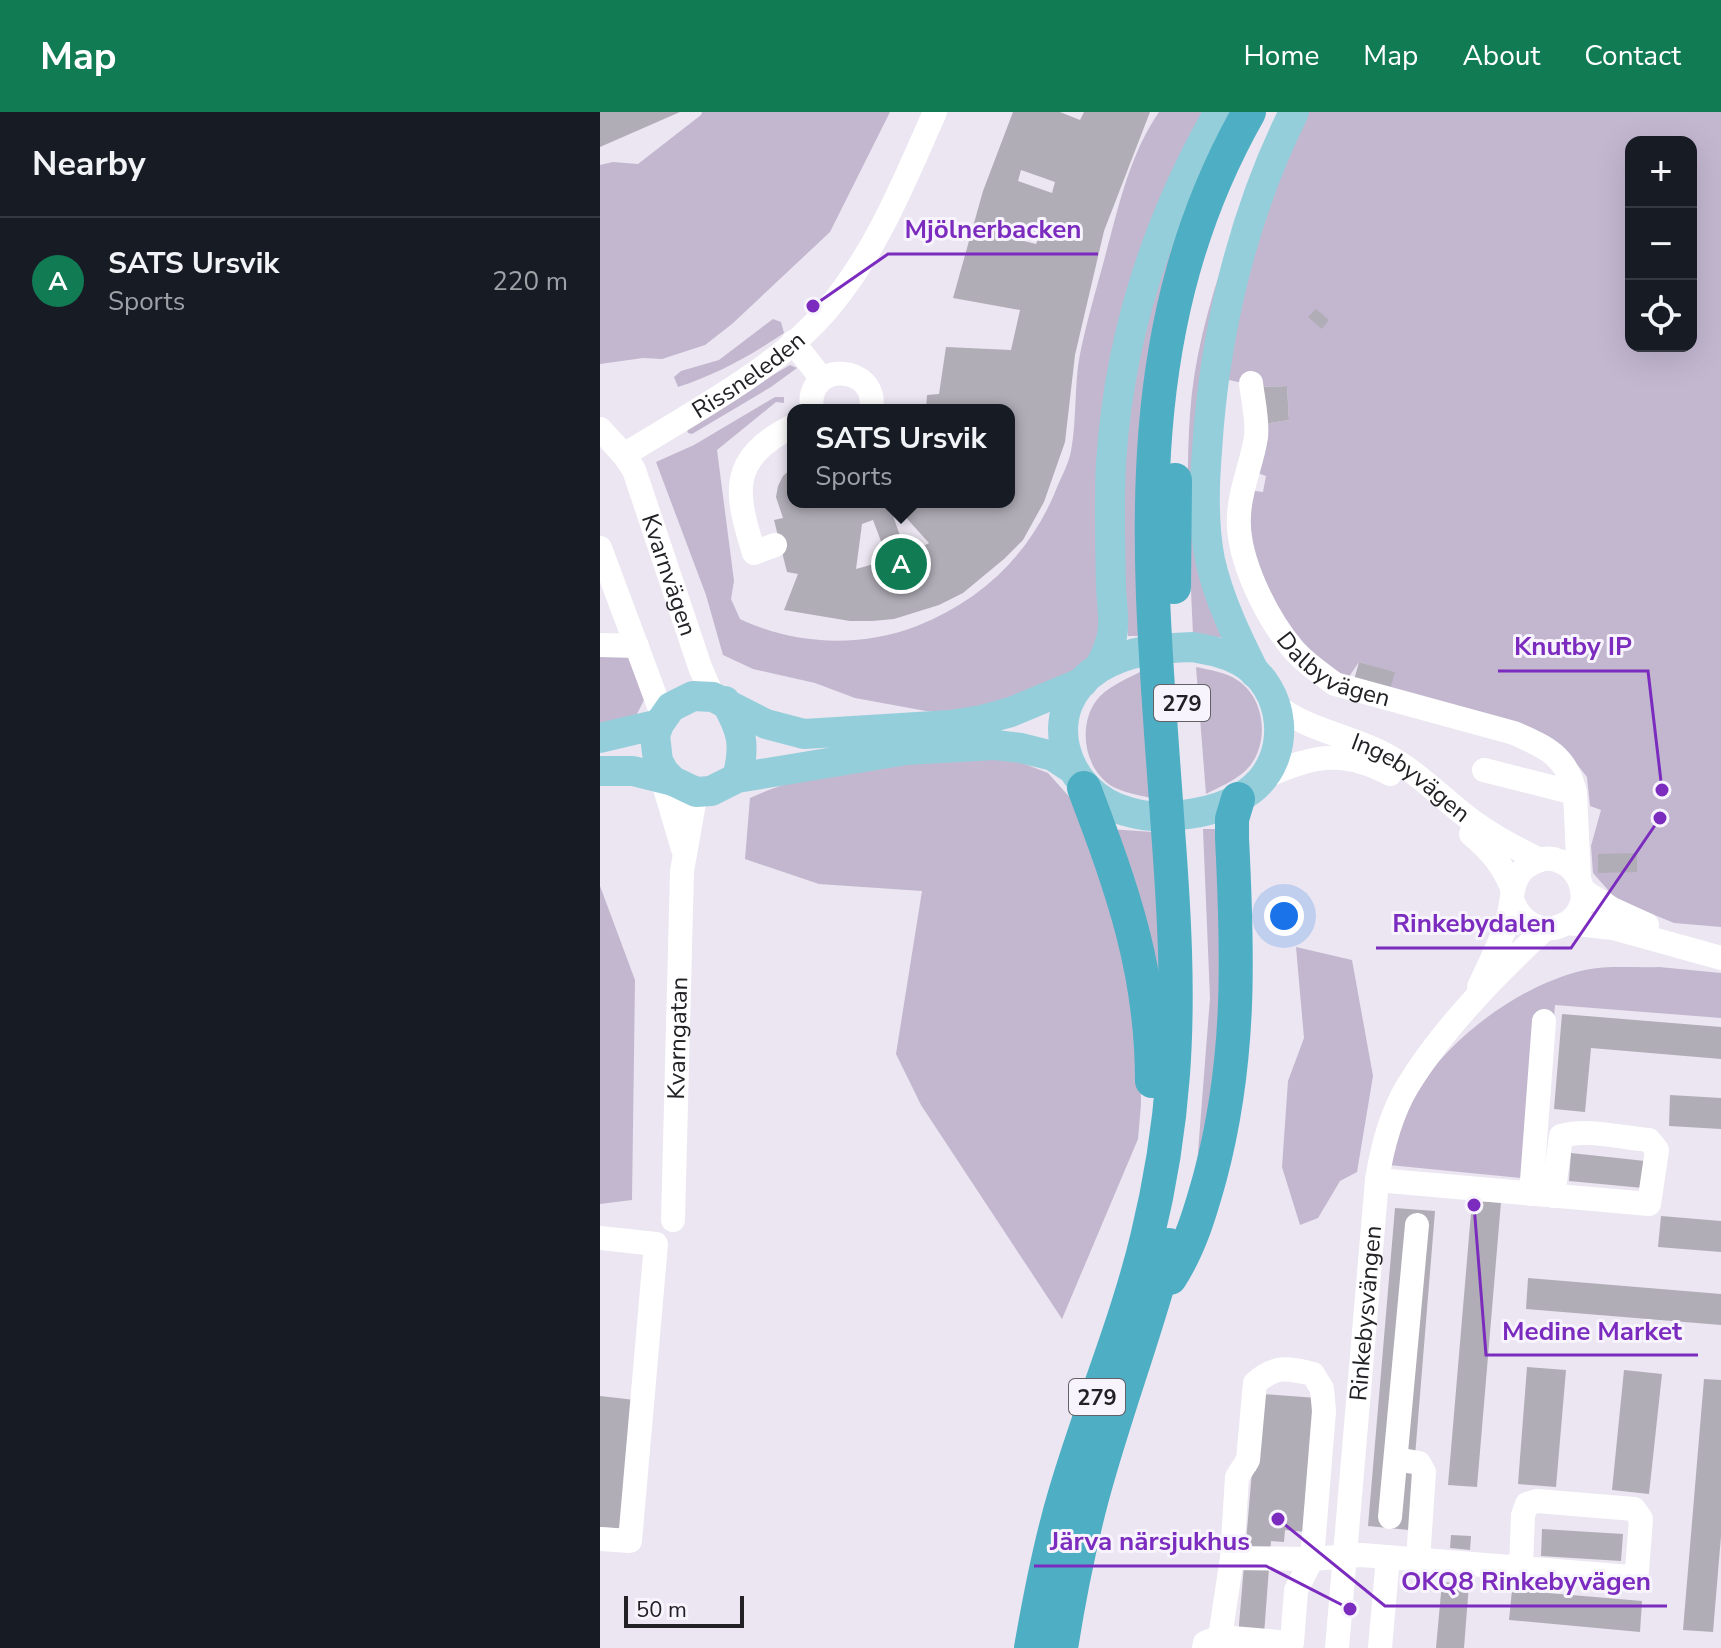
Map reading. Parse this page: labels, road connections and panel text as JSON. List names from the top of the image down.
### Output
{
  "streets": {
    "highway": ["279"],
    "street": [
      "Rissneleden",
      "Kvarnvägen",
      "Dalbyvägen",
      "Ingebyvägen",
      "Kvarngatan",
      "Rinkebysvängen"
    ]
  },
  "crossings": [
    ["Rissneleden", "Kvarnvägen"],
    ["Dalbyvägen", "Ingebyvägen"],
    ["Dalbyvägen", "Rinkebysvängen"],
    ["Ingebyvägen", "Rinkebysvängen"]
  ],
  "places": [
    "Mjölnerbacken",
    "Knutby IP",
    "Rinkebydalen",
    "Medine Market",
    "OKQ8 Rinkebyvägen",
    "Järva närsjukhus"
  ],
  "scale_bar": "50 m",
  "page": {
    "header": "Map",
    "nav": [
      "Home",
      "Map",
      "About",
      "Contact"
    ],
    "heading": "Nearby",
    "map_buttons": ["+", "−"],
    "list": [
      {
        "mark": "A",
        "name": "SATS Ursvik",
        "note": "Sports",
        "value": "220 m"
      }
    ],
    "popup": ["SATS Ursvik", "Sports"],
    "pins": "A",
    "scale": "50 m"
  }
}
